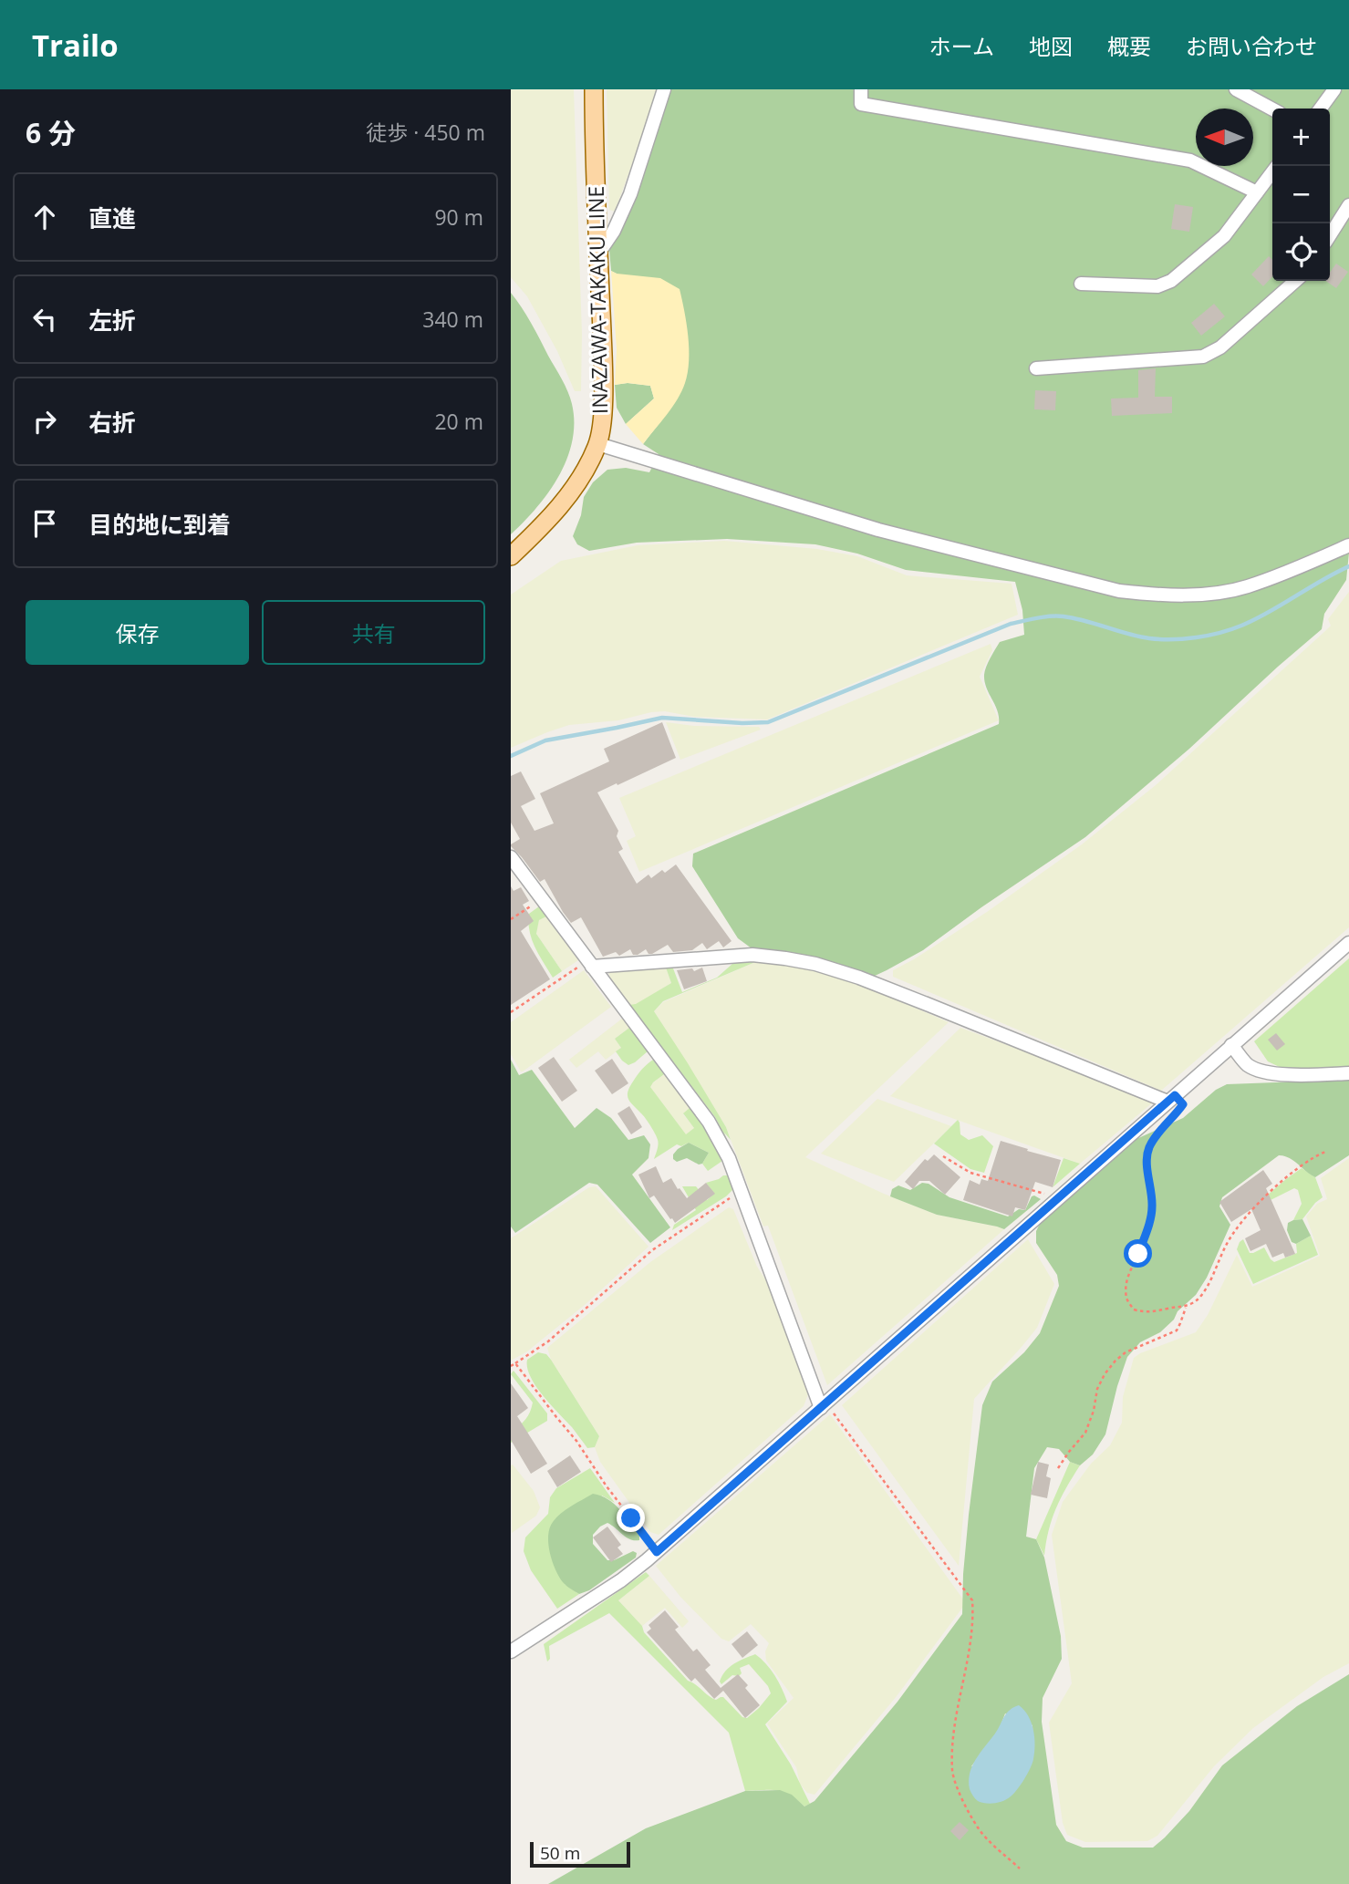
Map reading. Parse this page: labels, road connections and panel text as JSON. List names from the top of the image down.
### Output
{
  "streets": {
    "main road": ["INAZAWA-TAKAKU LINE"]
  },
  "scale_bar": "50 m",
  "north": "left",
  "page": {
    "header": "Trailo",
    "nav": [
      "ホーム",
      "地図",
      "概要",
      "お問い合わせ"
    ],
    "heading": ["6 分", "徒歩 · 450 m"],
    "map_buttons": ["+", "−"],
    "list": [
      ["直進", "90 m"],
      ["左折", "340 m"],
      ["右折", "20 m"],
      "目的地に到着"
    ],
    "buttons": ["保存", "共有"],
    "scale": "50 m"
  }
}
